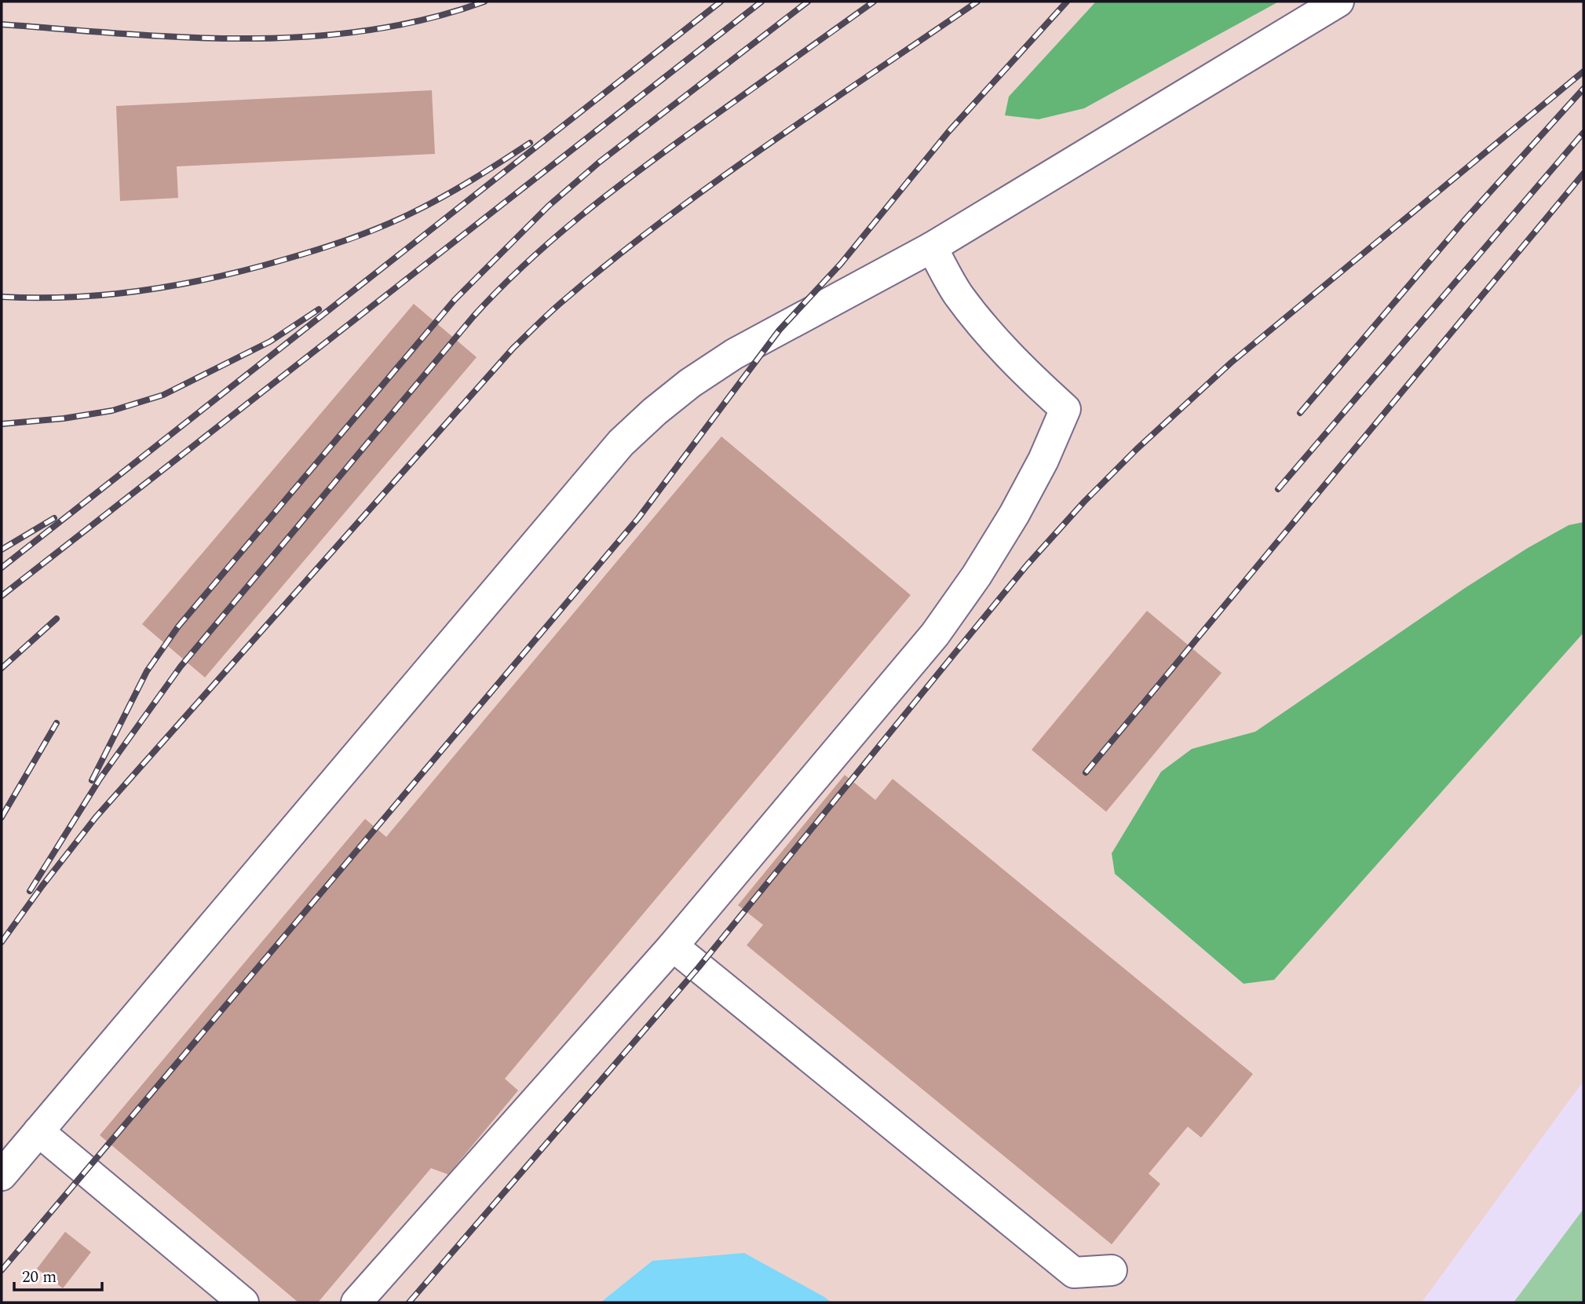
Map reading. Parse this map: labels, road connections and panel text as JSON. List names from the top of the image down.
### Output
{
  "scale_bar": "20 m"
}
